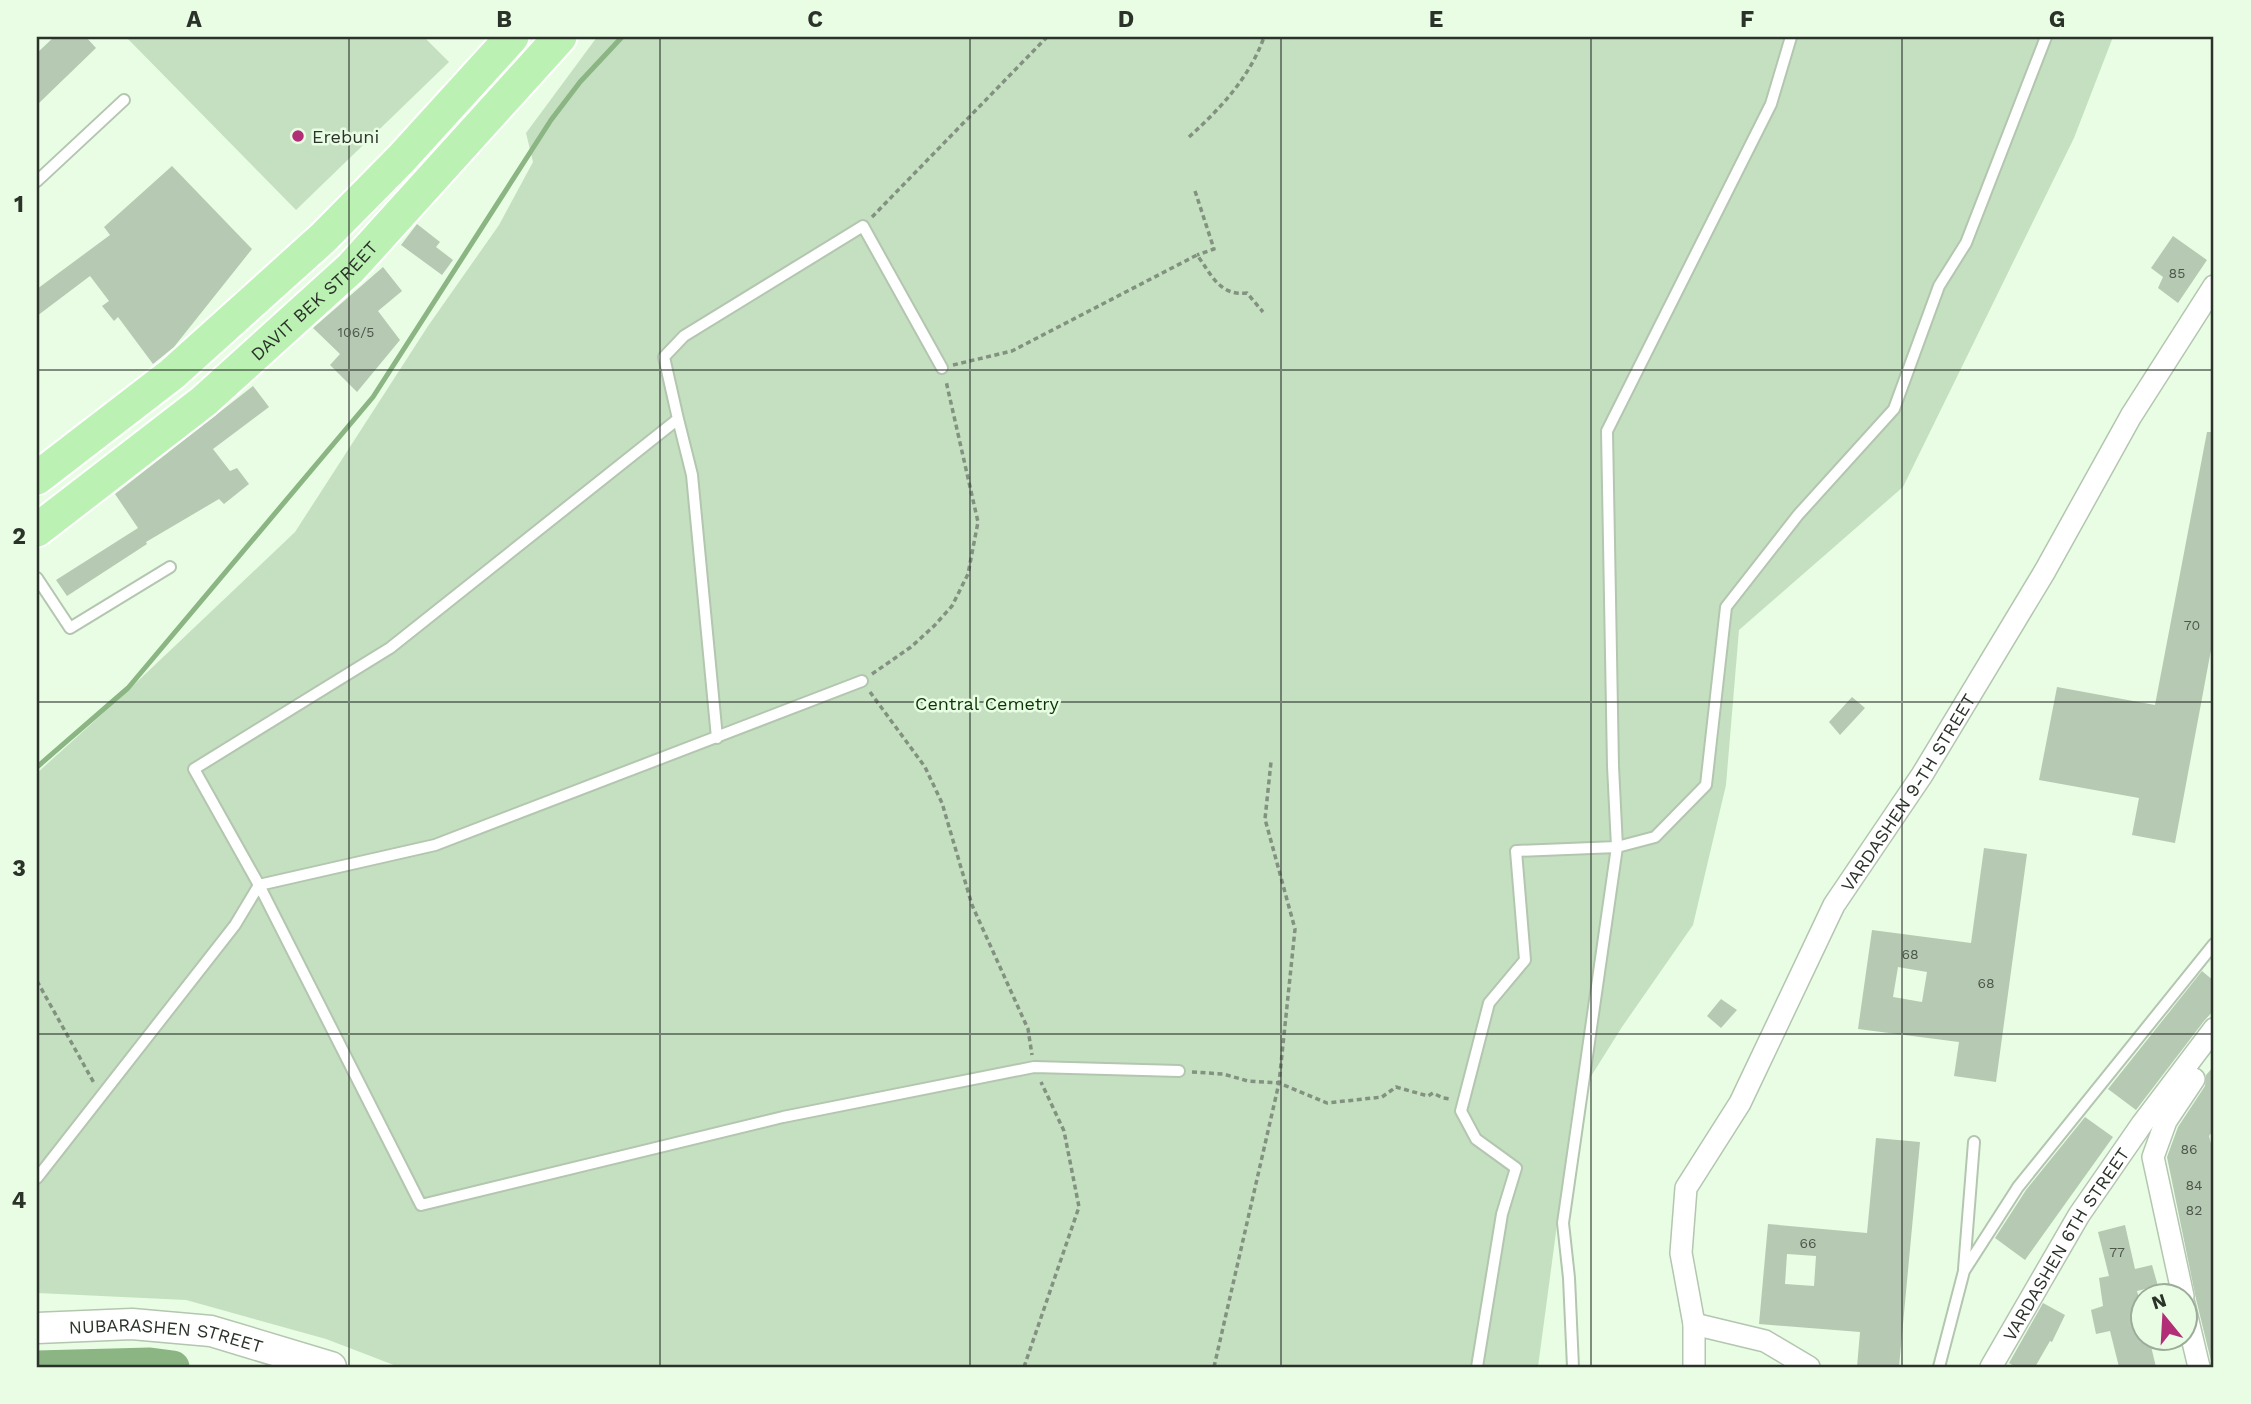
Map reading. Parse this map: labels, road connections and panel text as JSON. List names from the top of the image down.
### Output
{
  "streets": {
    "main road": ["DAVIT BEK STREET", "NUBARASHEN STREET"],
    "street": ["VARDASHEN 9-TH STREET", "VARDASHEN 6TH STREET"]
  },
  "parks": ["Central Cemetry"],
  "places": ["Erebuni"],
  "house_numbers": [
    "85",
    "106/5",
    "70",
    "68",
    "68",
    "86",
    "84",
    "82",
    "66",
    "77"
  ],
  "north": "top",
  "grid": {
    "columns": [
      "A",
      "B",
      "C",
      "D",
      "E",
      "F",
      "G"
    ],
    "rows": [
      "1",
      "2",
      "3",
      "4"
    ]
  }
}
